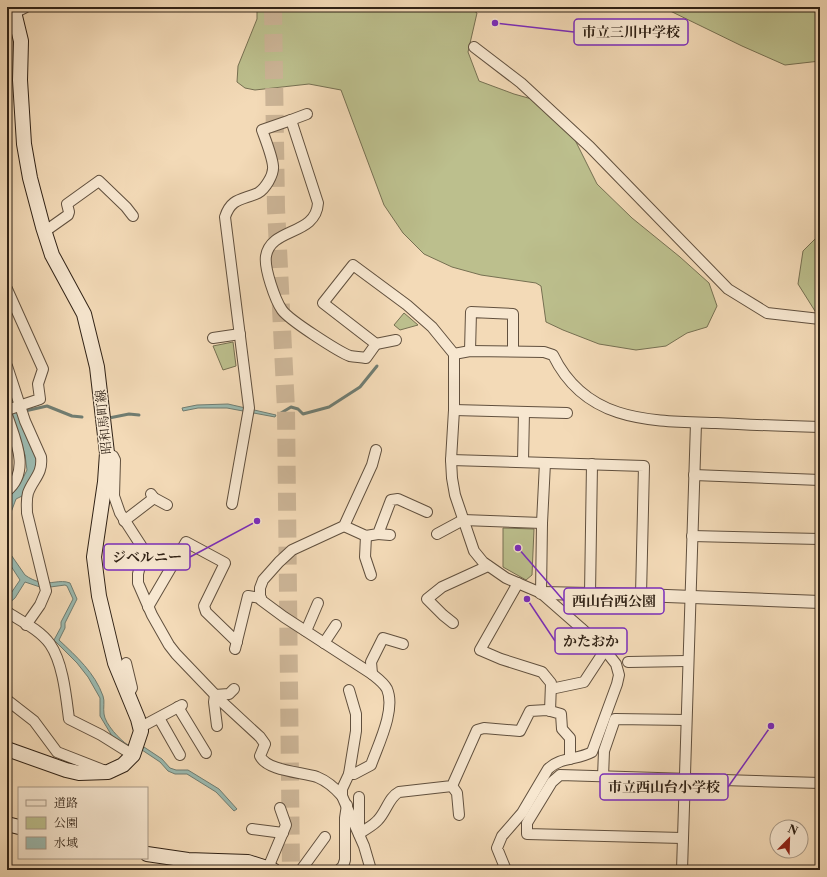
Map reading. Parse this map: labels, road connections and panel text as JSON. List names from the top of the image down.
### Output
{
  "streets": {
    "main road": ["昭和馬町線"]
  },
  "places": [
    "市立三川中学校",
    "ジベルニー",
    "西山台西公園",
    "かたおか",
    "市立西山台小学校"
  ],
  "legend": ["道路", "公園", "水域"],
  "north": "top right"
}
